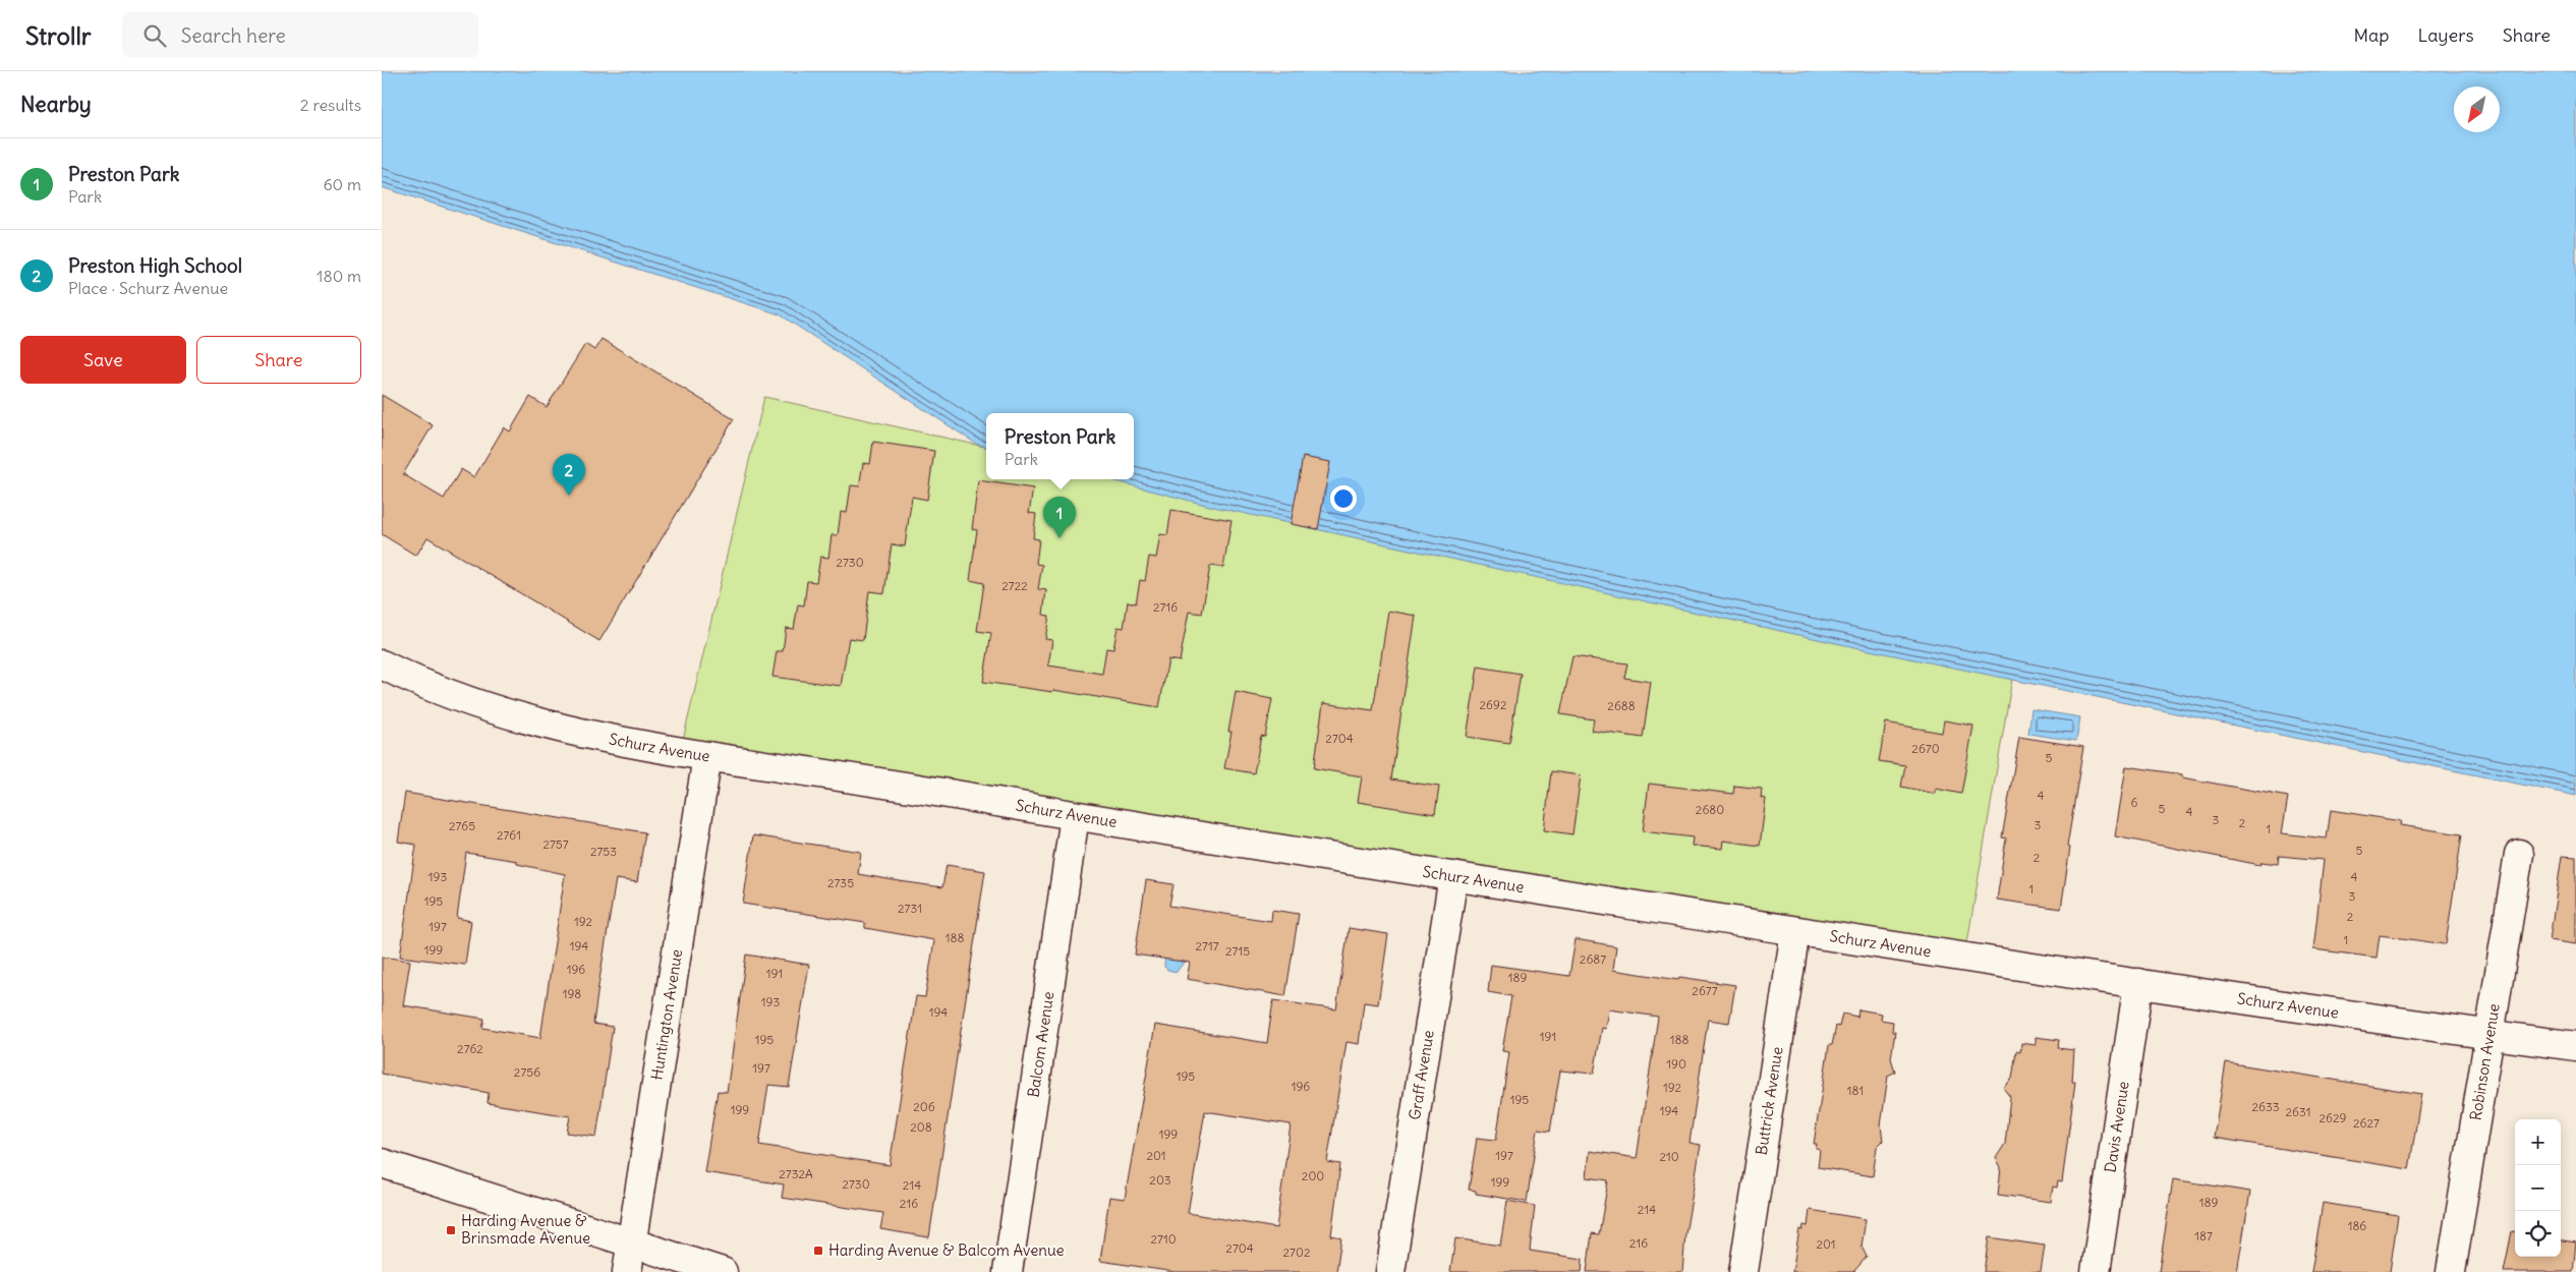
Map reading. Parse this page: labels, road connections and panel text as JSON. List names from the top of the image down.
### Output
{
  "streets": {
    "street": [
      "Schurz Avenue",
      "Huntington Avenue",
      "Balcom Avenue",
      "Robinson Avenue",
      "Graff Avenue",
      "Buttrick Avenue",
      "Davis Avenue"
    ]
  },
  "crossings": [
    ["Schurz Avenue", "Huntington Avenue"],
    ["Schurz Avenue", "Balcom Avenue"],
    ["Schurz Avenue", "Robinson Avenue"],
    ["Schurz Avenue", "Graff Avenue"],
    ["Schurz Avenue", "Buttrick Avenue"],
    ["Schurz Avenue", "Davis Avenue"]
  ],
  "places": {
    "transit": ["Harding Avenue & Brinsmade Avenue", "Harding Avenue & Balcom Avenue"]
  },
  "house_numbers": [
    "2730",
    "2722",
    "2716",
    "2692",
    "2688",
    "2704",
    "2670",
    "5",
    "4",
    "6",
    "5",
    "2680",
    "4",
    "3",
    "2",
    "3",
    "2765",
    "1",
    "2761",
    "2757",
    "5",
    "2753",
    "2",
    "193",
    "4",
    "2735",
    "1",
    "3",
    "195",
    "2731",
    "2",
    "192",
    "197",
    "188",
    "1",
    "194",
    "2717",
    "199",
    "2715",
    "2687",
    "196",
    "191",
    "189",
    "2677",
    "198",
    "193",
    "194",
    "191",
    "195",
    "188",
    "2762",
    "190",
    "197",
    "2756",
    "195",
    "196",
    "192",
    "181",
    "195",
    "206",
    "2633",
    "199",
    "194",
    "2631",
    "2629",
    "2627",
    "208",
    "199",
    "201",
    "197",
    "210",
    "2732A",
    "200",
    "203",
    "199",
    "2730",
    "214",
    "189",
    "216",
    "214",
    "186",
    "187",
    "2710",
    "216",
    "201",
    "2704",
    "2702"
  ],
  "north": "bottom left",
  "page": {
    "header": "Strollr",
    "search": "Search here",
    "nav": ["Map", "Layers", "Share"],
    "heading": ["Nearby", "2 results"],
    "list": [
      {
        "mark": "1",
        "name": "Preston Park",
        "note": "Park",
        "value": "60 m"
      },
      {
        "mark": "2",
        "name": "Preston High School",
        "note": "Place · Schurz Avenue",
        "value": "180 m"
      }
    ],
    "buttons": ["Save", "Share"],
    "popup": ["Preston Park", "Park"],
    "pins": ["2", "1"],
    "map_buttons": ["+", "−"]
  }
}
